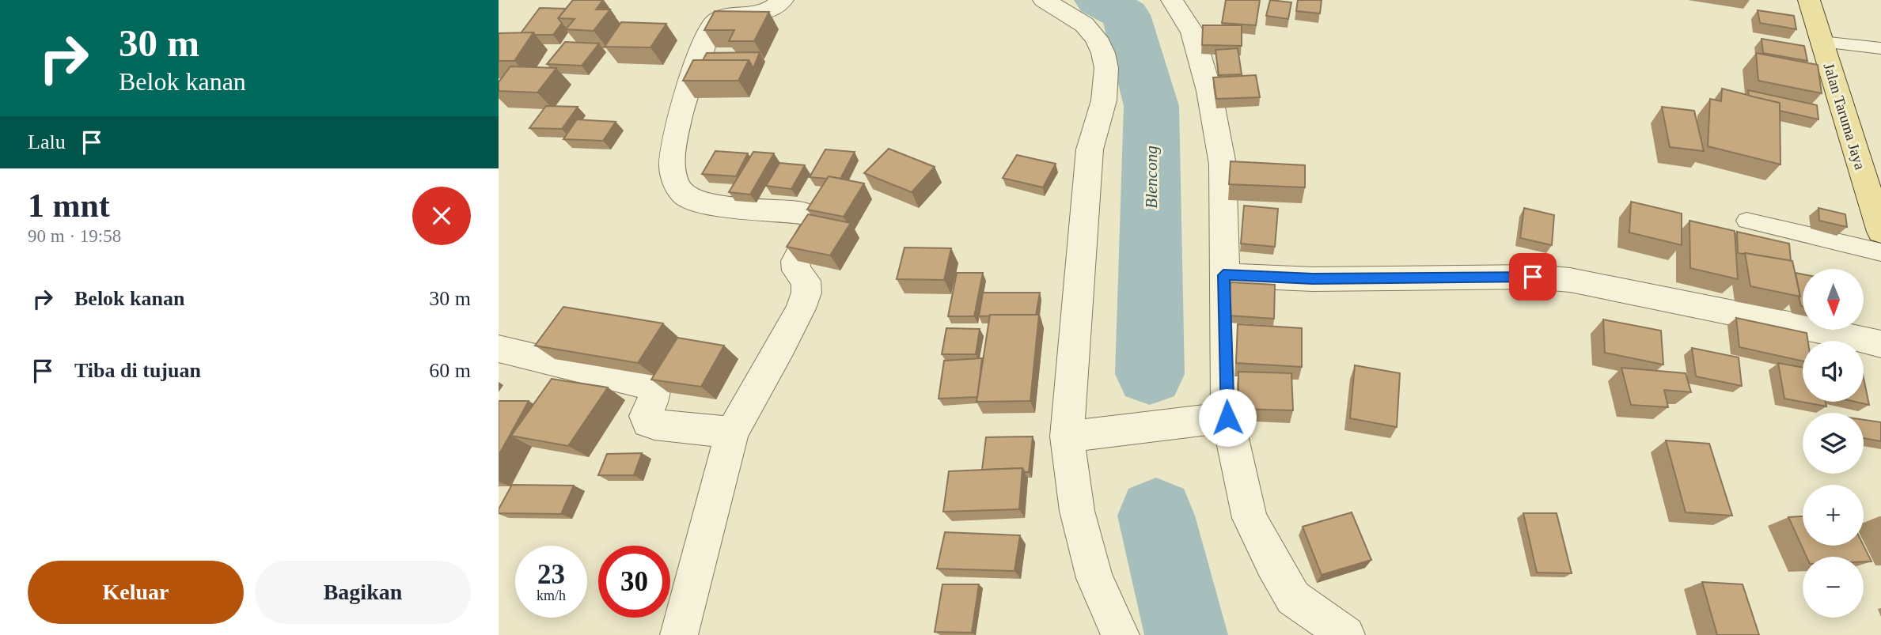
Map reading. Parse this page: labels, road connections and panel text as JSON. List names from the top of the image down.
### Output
{
  "streets": {
    "main road": ["Jalan Taruma Jaya"]
  },
  "water": ["Blencong"],
  "north": "bottom",
  "page": {
    "turn": ["30 m", "Belok kanan"],
    "then": "Lalu",
    "heading": ["1 mnt", "90 m · 19:58"],
    "list": [
      {
        "name": "Belok kanan",
        "value": "30 m"
      },
      {
        "name": "Tiba di tujuan",
        "value": "60 m"
      }
    ],
    "map_buttons": ["+", "−"],
    "speed": "23 km/h",
    "limit": "30",
    "buttons": ["Keluar", "Bagikan"]
  }
}
